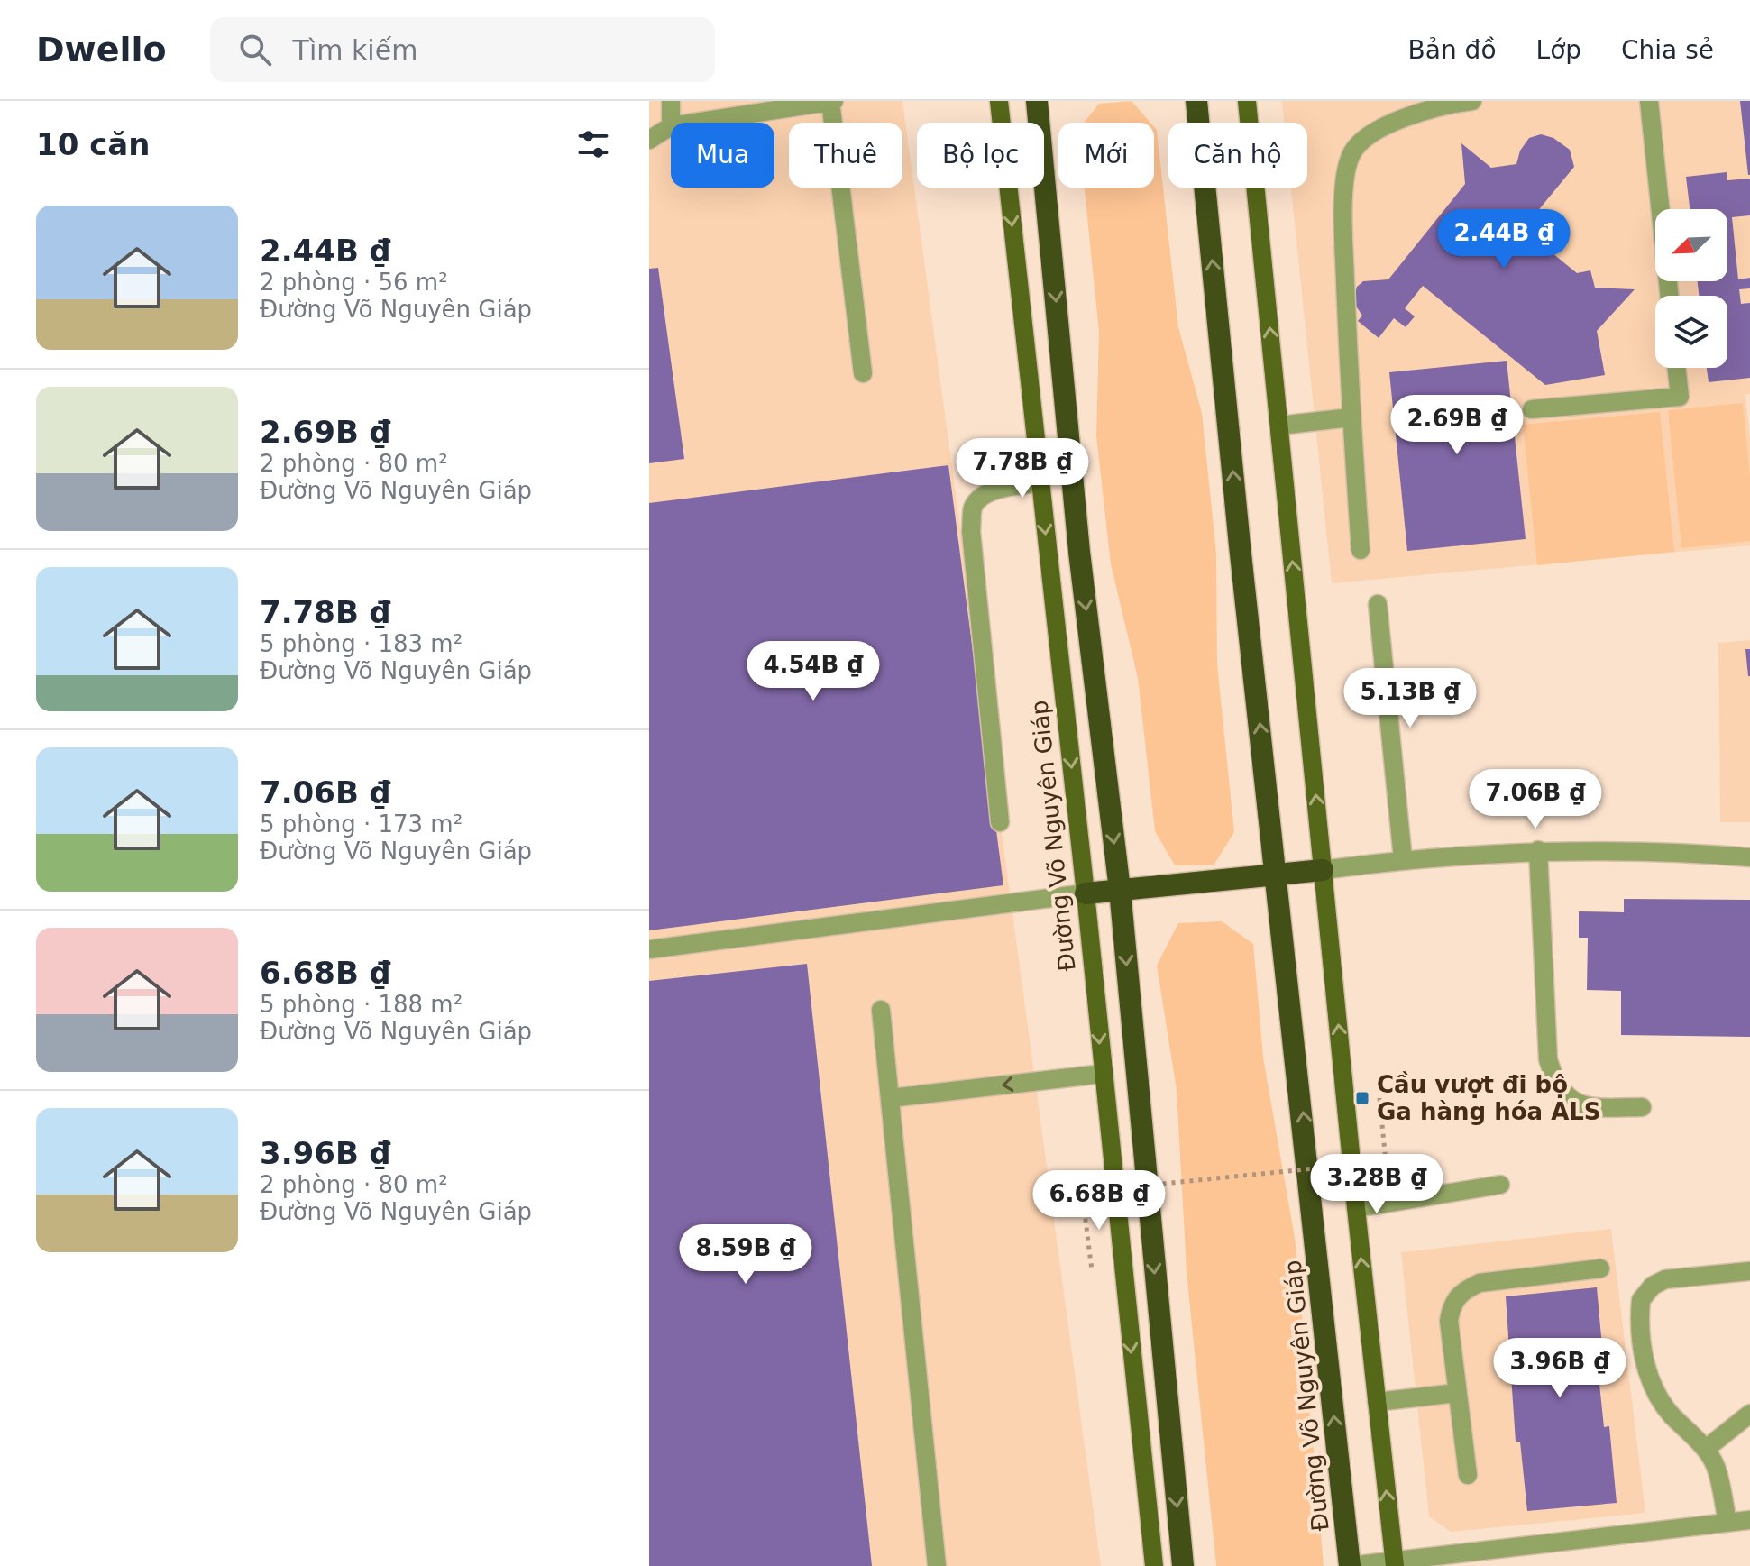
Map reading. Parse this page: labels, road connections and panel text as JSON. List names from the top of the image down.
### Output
{
  "streets": {
    "highway": ["Đường Võ Nguyên Giáp"]
  },
  "places": {
    "transit": ["Cầu vượt đi bộ Ga hàng hóa ALS"]
  },
  "north": "bottom left",
  "page": {
    "header": "Dwello",
    "search": "Tìm kiếm",
    "nav": ["Bản đồ", "Lớp", "Chia sẻ"],
    "heading": "10 căn",
    "chip": [
      "Mua",
      "Thuê",
      "Bộ lọc",
      "Mới",
      "Căn hộ"
    ],
    "list": [
      {
        "name": "2.44B ₫",
        "note": "2 phòng · 56 m² · Đường Võ Nguyên Giáp"
      },
      {
        "name": "2.69B ₫",
        "note": "2 phòng · 80 m² · Đường Võ Nguyên Giáp"
      },
      {
        "name": "7.78B ₫",
        "note": "5 phòng · 183 m² · Đường Võ Nguyên Giáp"
      },
      {
        "name": "7.06B ₫",
        "note": "5 phòng · 173 m² · Đường Võ Nguyên Giáp"
      },
      {
        "name": "6.68B ₫",
        "note": "5 phòng · 188 m² · Đường Võ Nguyên Giáp"
      },
      {
        "name": "3.96B ₫",
        "note": "2 phòng · 80 m² · Đường Võ Nguyên Giáp"
      }
    ],
    "price": [
      "2.44B ₫",
      "2.69B ₫",
      "7.78B ₫",
      "4.54B ₫",
      "5.13B ₫",
      "7.06B ₫",
      "3.28B ₫",
      "6.68B ₫",
      "8.59B ₫",
      "3.96B ₫"
    ]
  }
}
